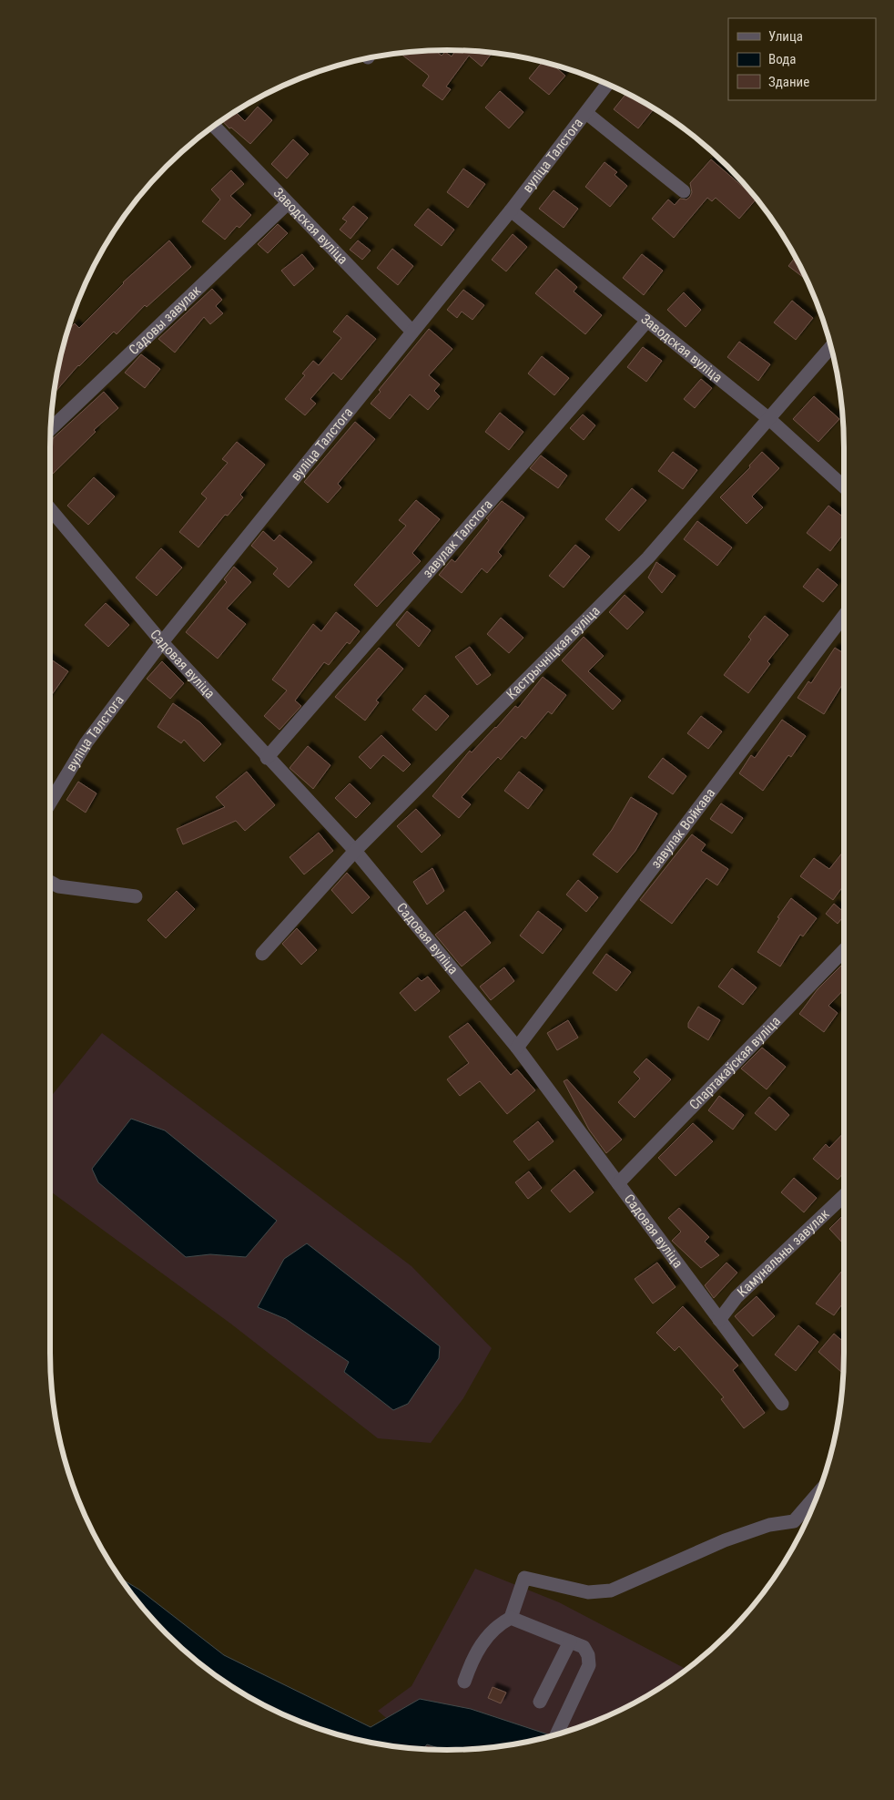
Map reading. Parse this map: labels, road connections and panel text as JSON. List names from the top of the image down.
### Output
{
  "streets": {
    "street": [
      "вуліца Талстога",
      "Заводская вуліца",
      "Садовы завулак",
      "завулак Талстога",
      "Кастрычніцкая вуліца",
      "Садовая вуліца",
      "завулак Войкава",
      "Спартакаўская вуліца",
      "Камунальны завулак"
    ]
  },
  "crossings": [
    ["вуліца Талстога", "Заводская вуліца"],
    ["вуліца Талстога", "Садовая вуліца"],
    ["Заводская вуліца", "Садовы завулак"],
    ["Заводская вуліца", "завулак Талстога"],
    ["Заводская вуліца", "Кастрычніцкая вуліца"],
    ["завулак Талстога", "Садовая вуліца"],
    ["Кастрычніцкая вуліца", "Садовая вуліца"],
    ["Садовая вуліца", "завулак Войкава"],
    ["Садовая вуліца", "Спартакаўская вуліца"],
    ["Садовая вуліца", "Камунальны завулак"]
  ],
  "legend": ["Улица", "Вода", "Здание"]
}
